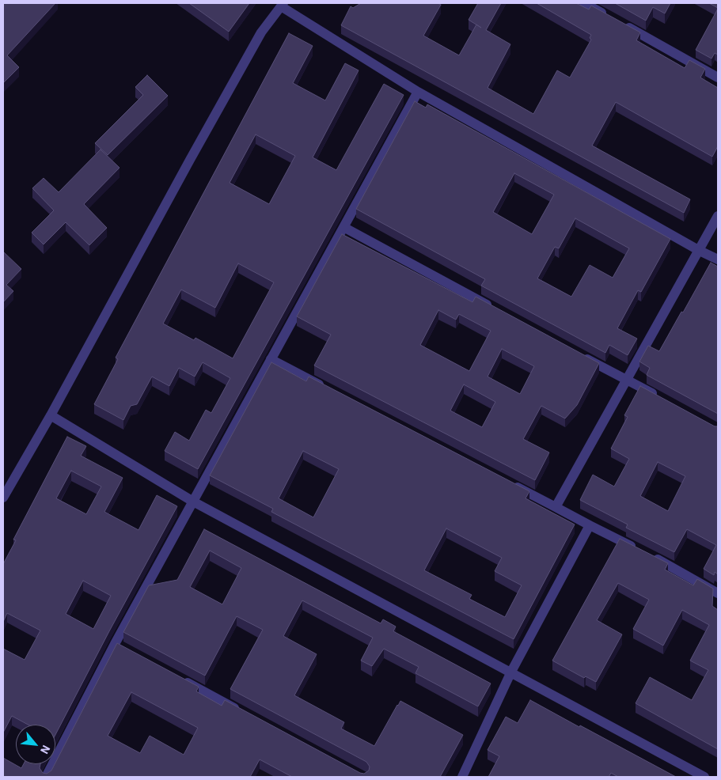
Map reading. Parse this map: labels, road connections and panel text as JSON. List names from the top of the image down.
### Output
{
  "north": "bottom right"
}
